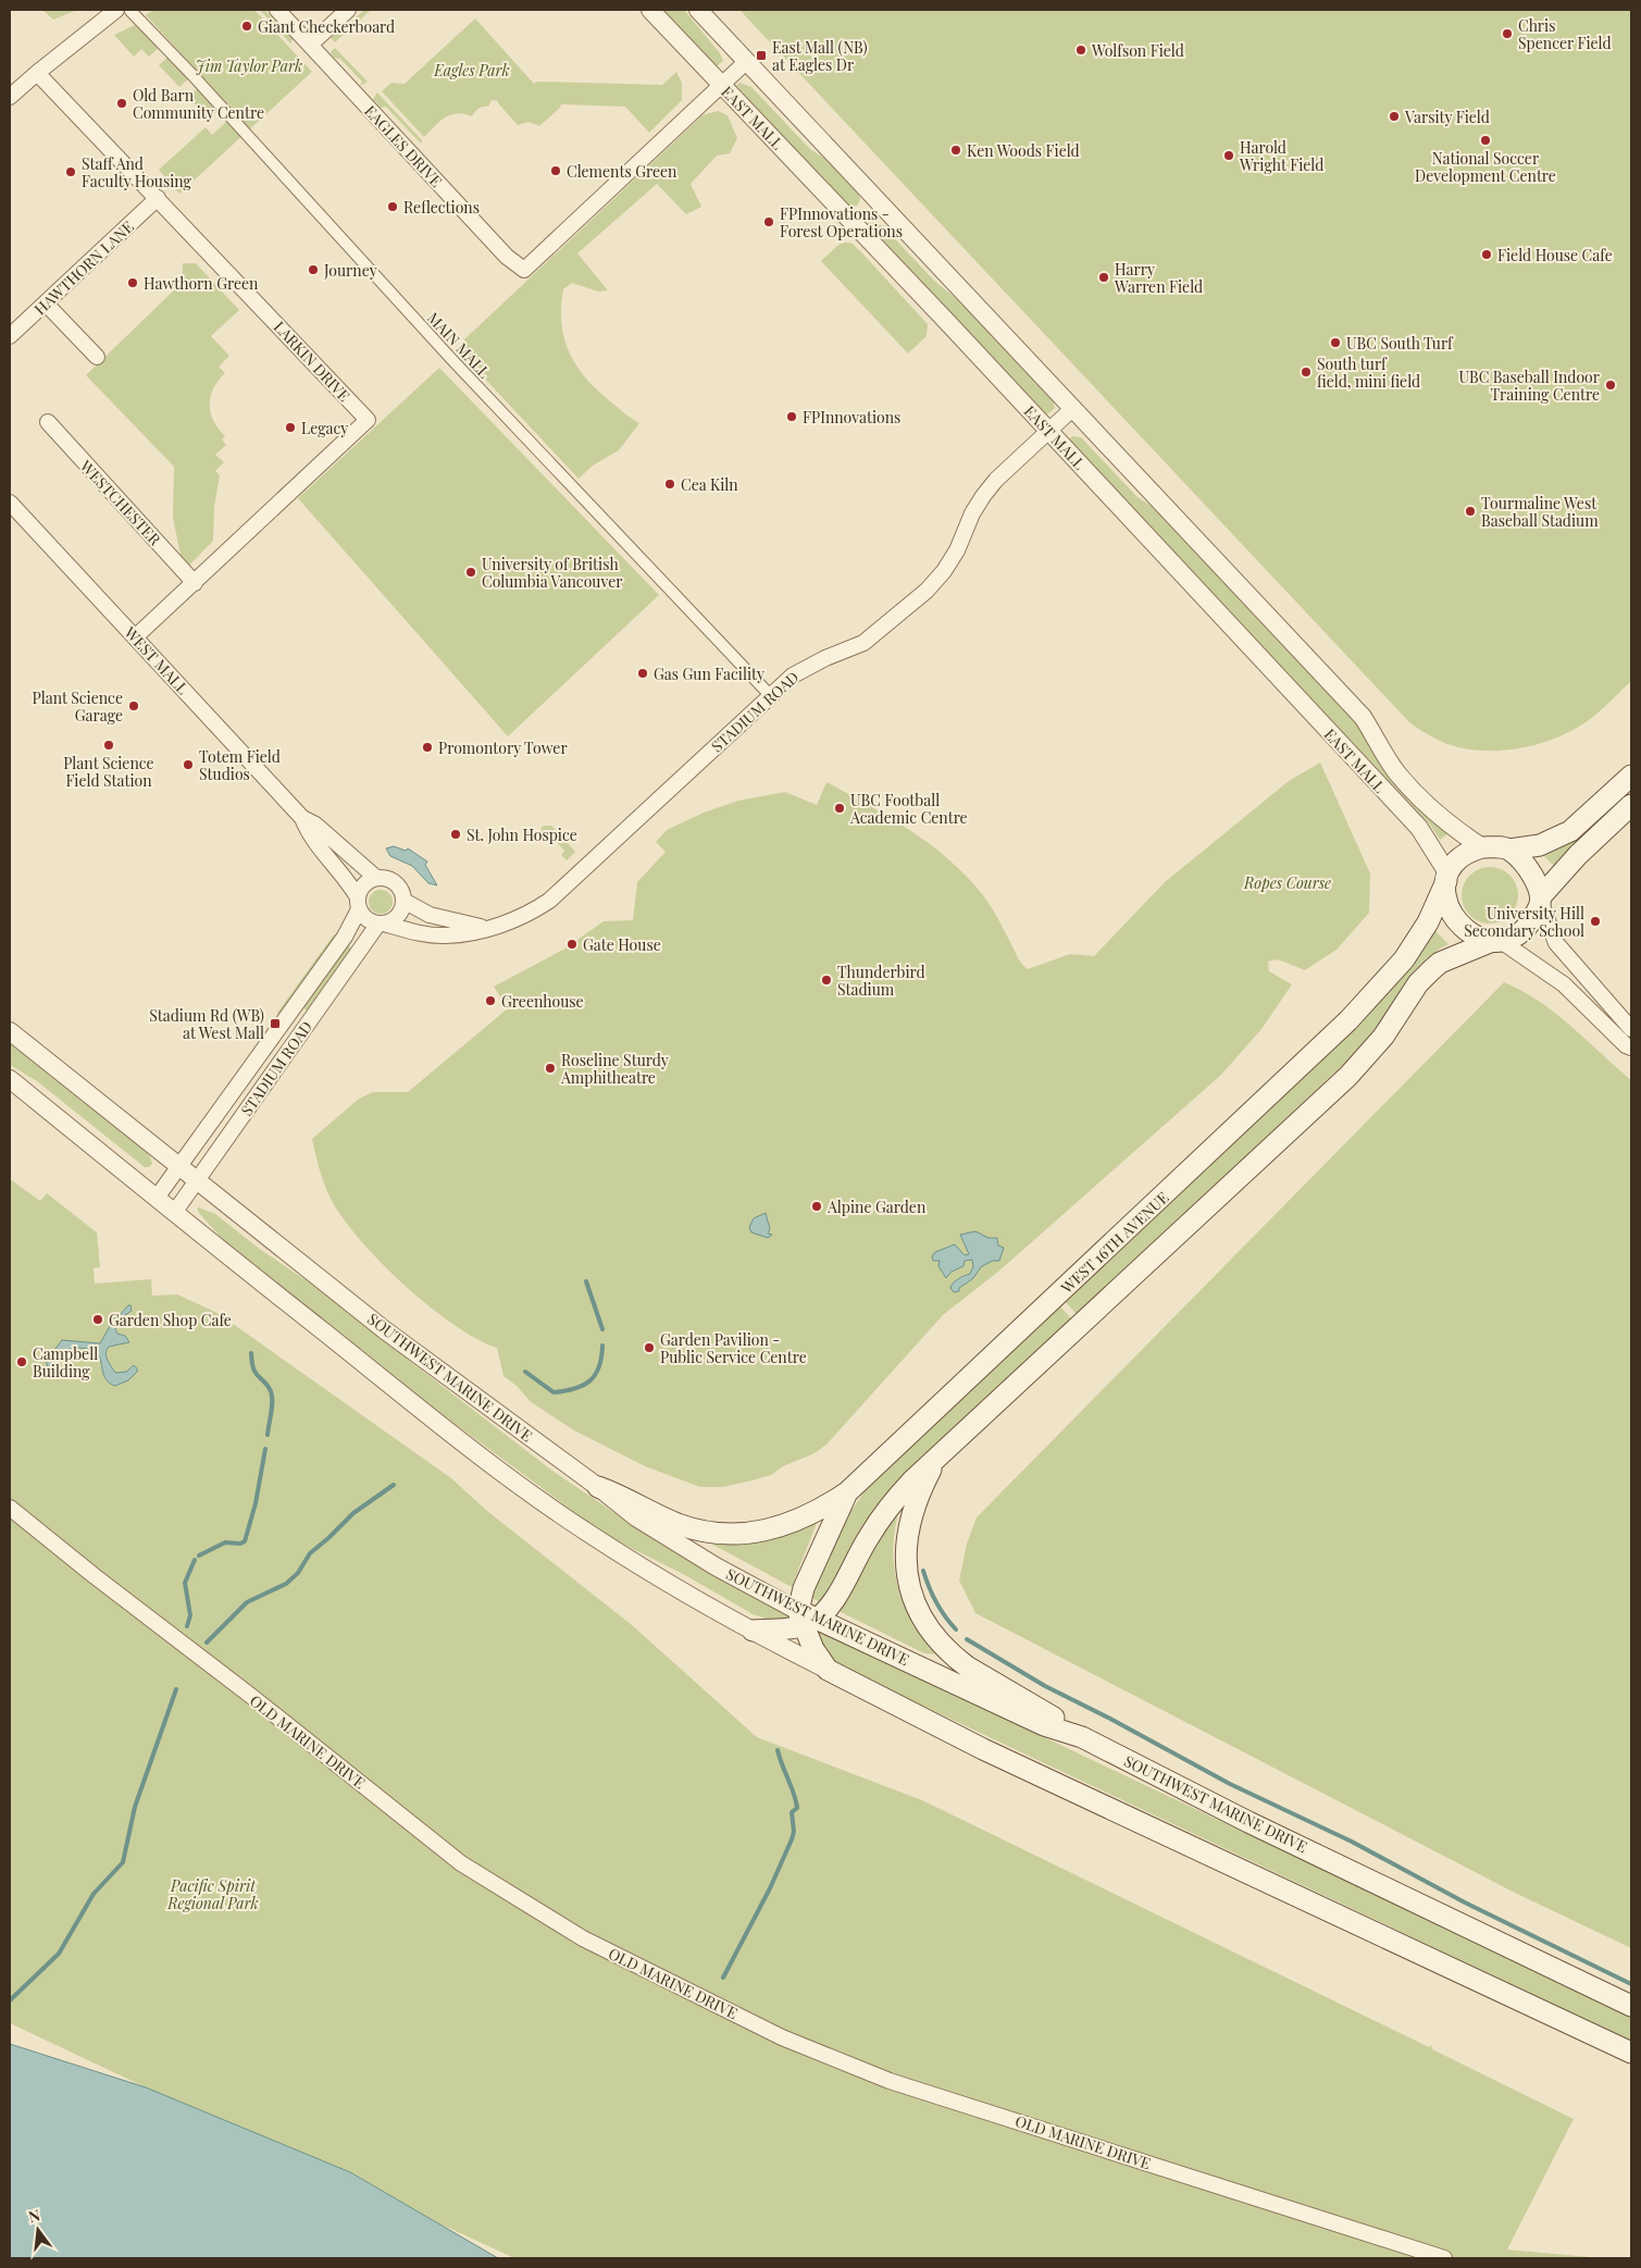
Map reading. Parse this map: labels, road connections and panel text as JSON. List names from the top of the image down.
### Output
{
  "streets": {
    "main road": ["WEST 16TH AVENUE", "SOUTHWEST MARINE DRIVE"],
    "street": [
      "EAST MALL",
      "EAGLES DRIVE",
      "HAWTHORN LANE",
      "MAIN MALL",
      "LARKIN DRIVE",
      "WESTCHESTER",
      "WEST MALL",
      "STADIUM ROAD",
      "OLD MARINE DRIVE"
    ]
  },
  "crossings": [
    ["EAST MALL", "EAGLES DRIVE"],
    ["EAST MALL", "STADIUM ROAD"],
    ["EAST MALL", "WEST 16TH AVENUE"],
    ["HAWTHORN LANE", "LARKIN DRIVE"],
    ["MAIN MALL", "STADIUM ROAD"],
    ["LARKIN DRIVE", "WESTCHESTER"],
    ["LARKIN DRIVE", "WEST MALL"],
    ["WEST MALL", "STADIUM ROAD"],
    ["STADIUM ROAD", "SOUTHWEST MARINE DRIVE"],
    ["WEST 16TH AVENUE", "SOUTHWEST MARINE DRIVE"]
  ],
  "parks": [
    "Jim Taylor Park",
    "Eagles Park",
    "Ropes Course",
    "Pacific Spirit Regional Park"
  ],
  "places": {
    "other": [
      "Giant Checkerboard",
      "Chris Spencer Field",
      "Wolfson Field",
      "Old Barn Community Centre",
      "Varsity Field",
      "National Soccer Development Centre",
      "Ken Woods Field",
      "Harold Wright Field",
      "Clements Green",
      "Staff And Faculty Housing",
      "Reflections",
      "FPInnovations - Forest Operations",
      "Field House Cafe",
      "Journey",
      "Harry Warren Field",
      "Hawthorn Green",
      "UBC South Turf",
      "South turf field, mini field",
      "UBC Baseball Indoor Training Centre",
      "FPInnovations",
      "Legacy",
      "Cea Kiln",
      "Tourmaline West Baseball Stadium",
      "University of British Columbia Vancouver",
      "Gas Gun Facility",
      "Plant Science Garage",
      "Plant Science Field Station",
      "Promontory Tower",
      "Totem Field Studios",
      "UBC Football Academic Centre",
      "St. John Hospice",
      "University Hill Secondary School",
      "Gate House",
      "Thunderbird Stadium",
      "Greenhouse",
      "Roseline Sturdy Amphitheatre",
      "Alpine Garden",
      "Garden Shop Cafe",
      "Garden Pavilion - Public Service Centre",
      "Campbell Building"
    ],
    "transit": ["East Mall (NB) at Eagles Dr", "Stadium Rd (WB) at West Mall"]
  },
  "north": "top"
}
